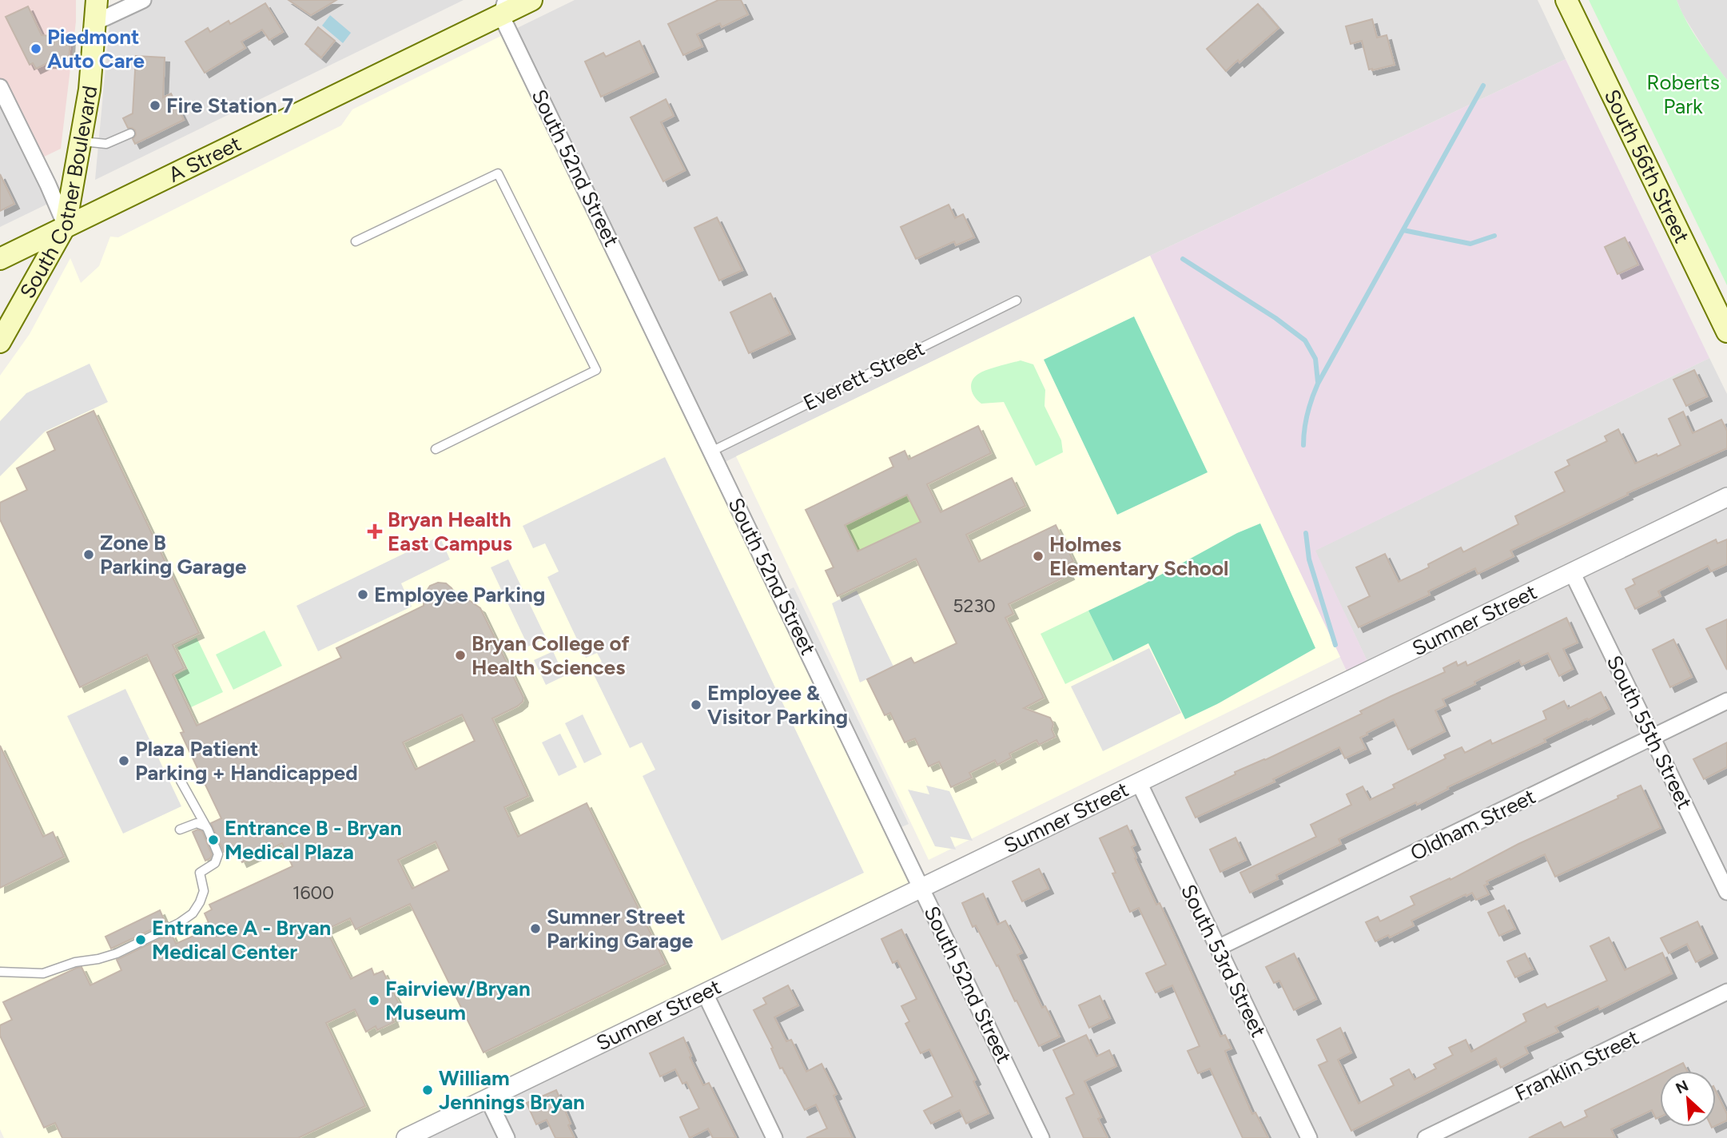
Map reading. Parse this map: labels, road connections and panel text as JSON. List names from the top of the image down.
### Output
{
  "streets": {
    "main road": ["A Street", "South 56th Street", "South Cotner Boulevard"],
    "street": [
      "South 52nd Street",
      "Sumner Street",
      "South 55th Street",
      "Oldham Street",
      "South 53rd Street",
      "Franklin Street"
    ],
    "lane": ["Everett Street"]
  },
  "crossings": [
    ["A Street", "South 52nd Street"],
    ["A Street", "South Cotner Boulevard"],
    ["South 52nd Street", "Everett Street"],
    ["South 52nd Street", "Sumner Street"],
    ["Sumner Street", "South 55th Street"],
    ["Sumner Street", "South 53rd Street"],
    ["South 55th Street", "Oldham Street"],
    ["Oldham Street", "South 53rd Street"]
  ],
  "parks": ["Roberts Park"],
  "places": {
    "other": [
      "Piedmont Auto Care",
      "Fire Station 7",
      "Zone B Parking Garage",
      "Holmes Elementary School",
      "Employee Parking",
      "Bryan College of Health Sciences",
      "Employee & Visitor Parking",
      "Plaza Patient Parking + Handicapped",
      "Entrance B - Bryan Medical Plaza",
      "Sumner Street Parking Garage",
      "Entrance A - Bryan Medical Center",
      "Fairview/Bryan Museum",
      "William Jennings Bryan"
    ],
    "health": ["Bryan Health East Campus"]
  },
  "house_numbers": ["5230", "1600"],
  "north": "top left"
}
